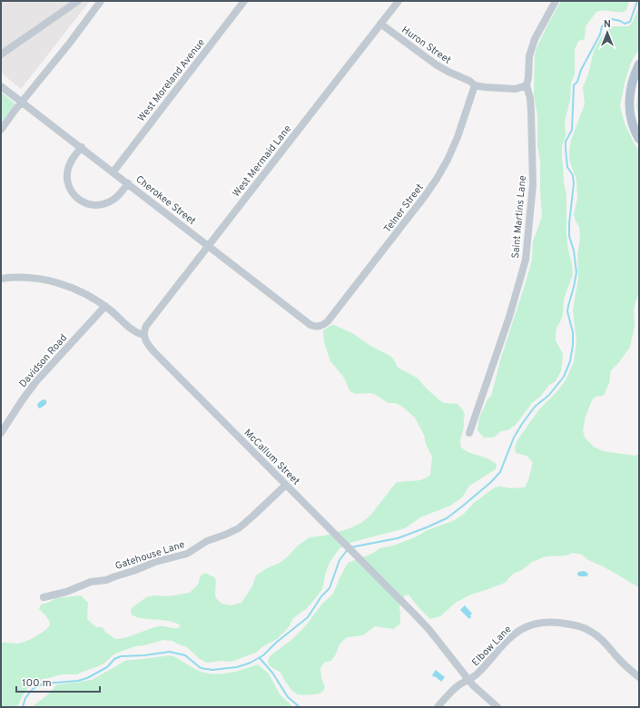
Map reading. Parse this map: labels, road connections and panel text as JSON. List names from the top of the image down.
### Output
{
  "streets": {
    "street": [
      "Huron Street",
      "West Moreland Avenue",
      "West Mermaid Lane",
      "Cherokee Street",
      "Telner Street",
      "Saint Martins Lane",
      "Davidson Road",
      "McCallum Street",
      "Gatehouse Lane",
      "Elbow Lane"
    ]
  },
  "crossings": [
    ["Huron Street", "West Mermaid Lane"],
    ["Huron Street", "Telner Street"],
    ["Huron Street", "Saint Martins Lane"],
    ["West Moreland Avenue", "Cherokee Street"],
    ["West Mermaid Lane", "Cherokee Street"],
    ["West Mermaid Lane", "McCallum Street"],
    ["Cherokee Street", "Telner Street"],
    ["Davidson Road", "McCallum Street"],
    ["McCallum Street", "Gatehouse Lane"],
    ["McCallum Street", "Elbow Lane"]
  ],
  "scale_bar": "100 m",
  "north": "top"
}
